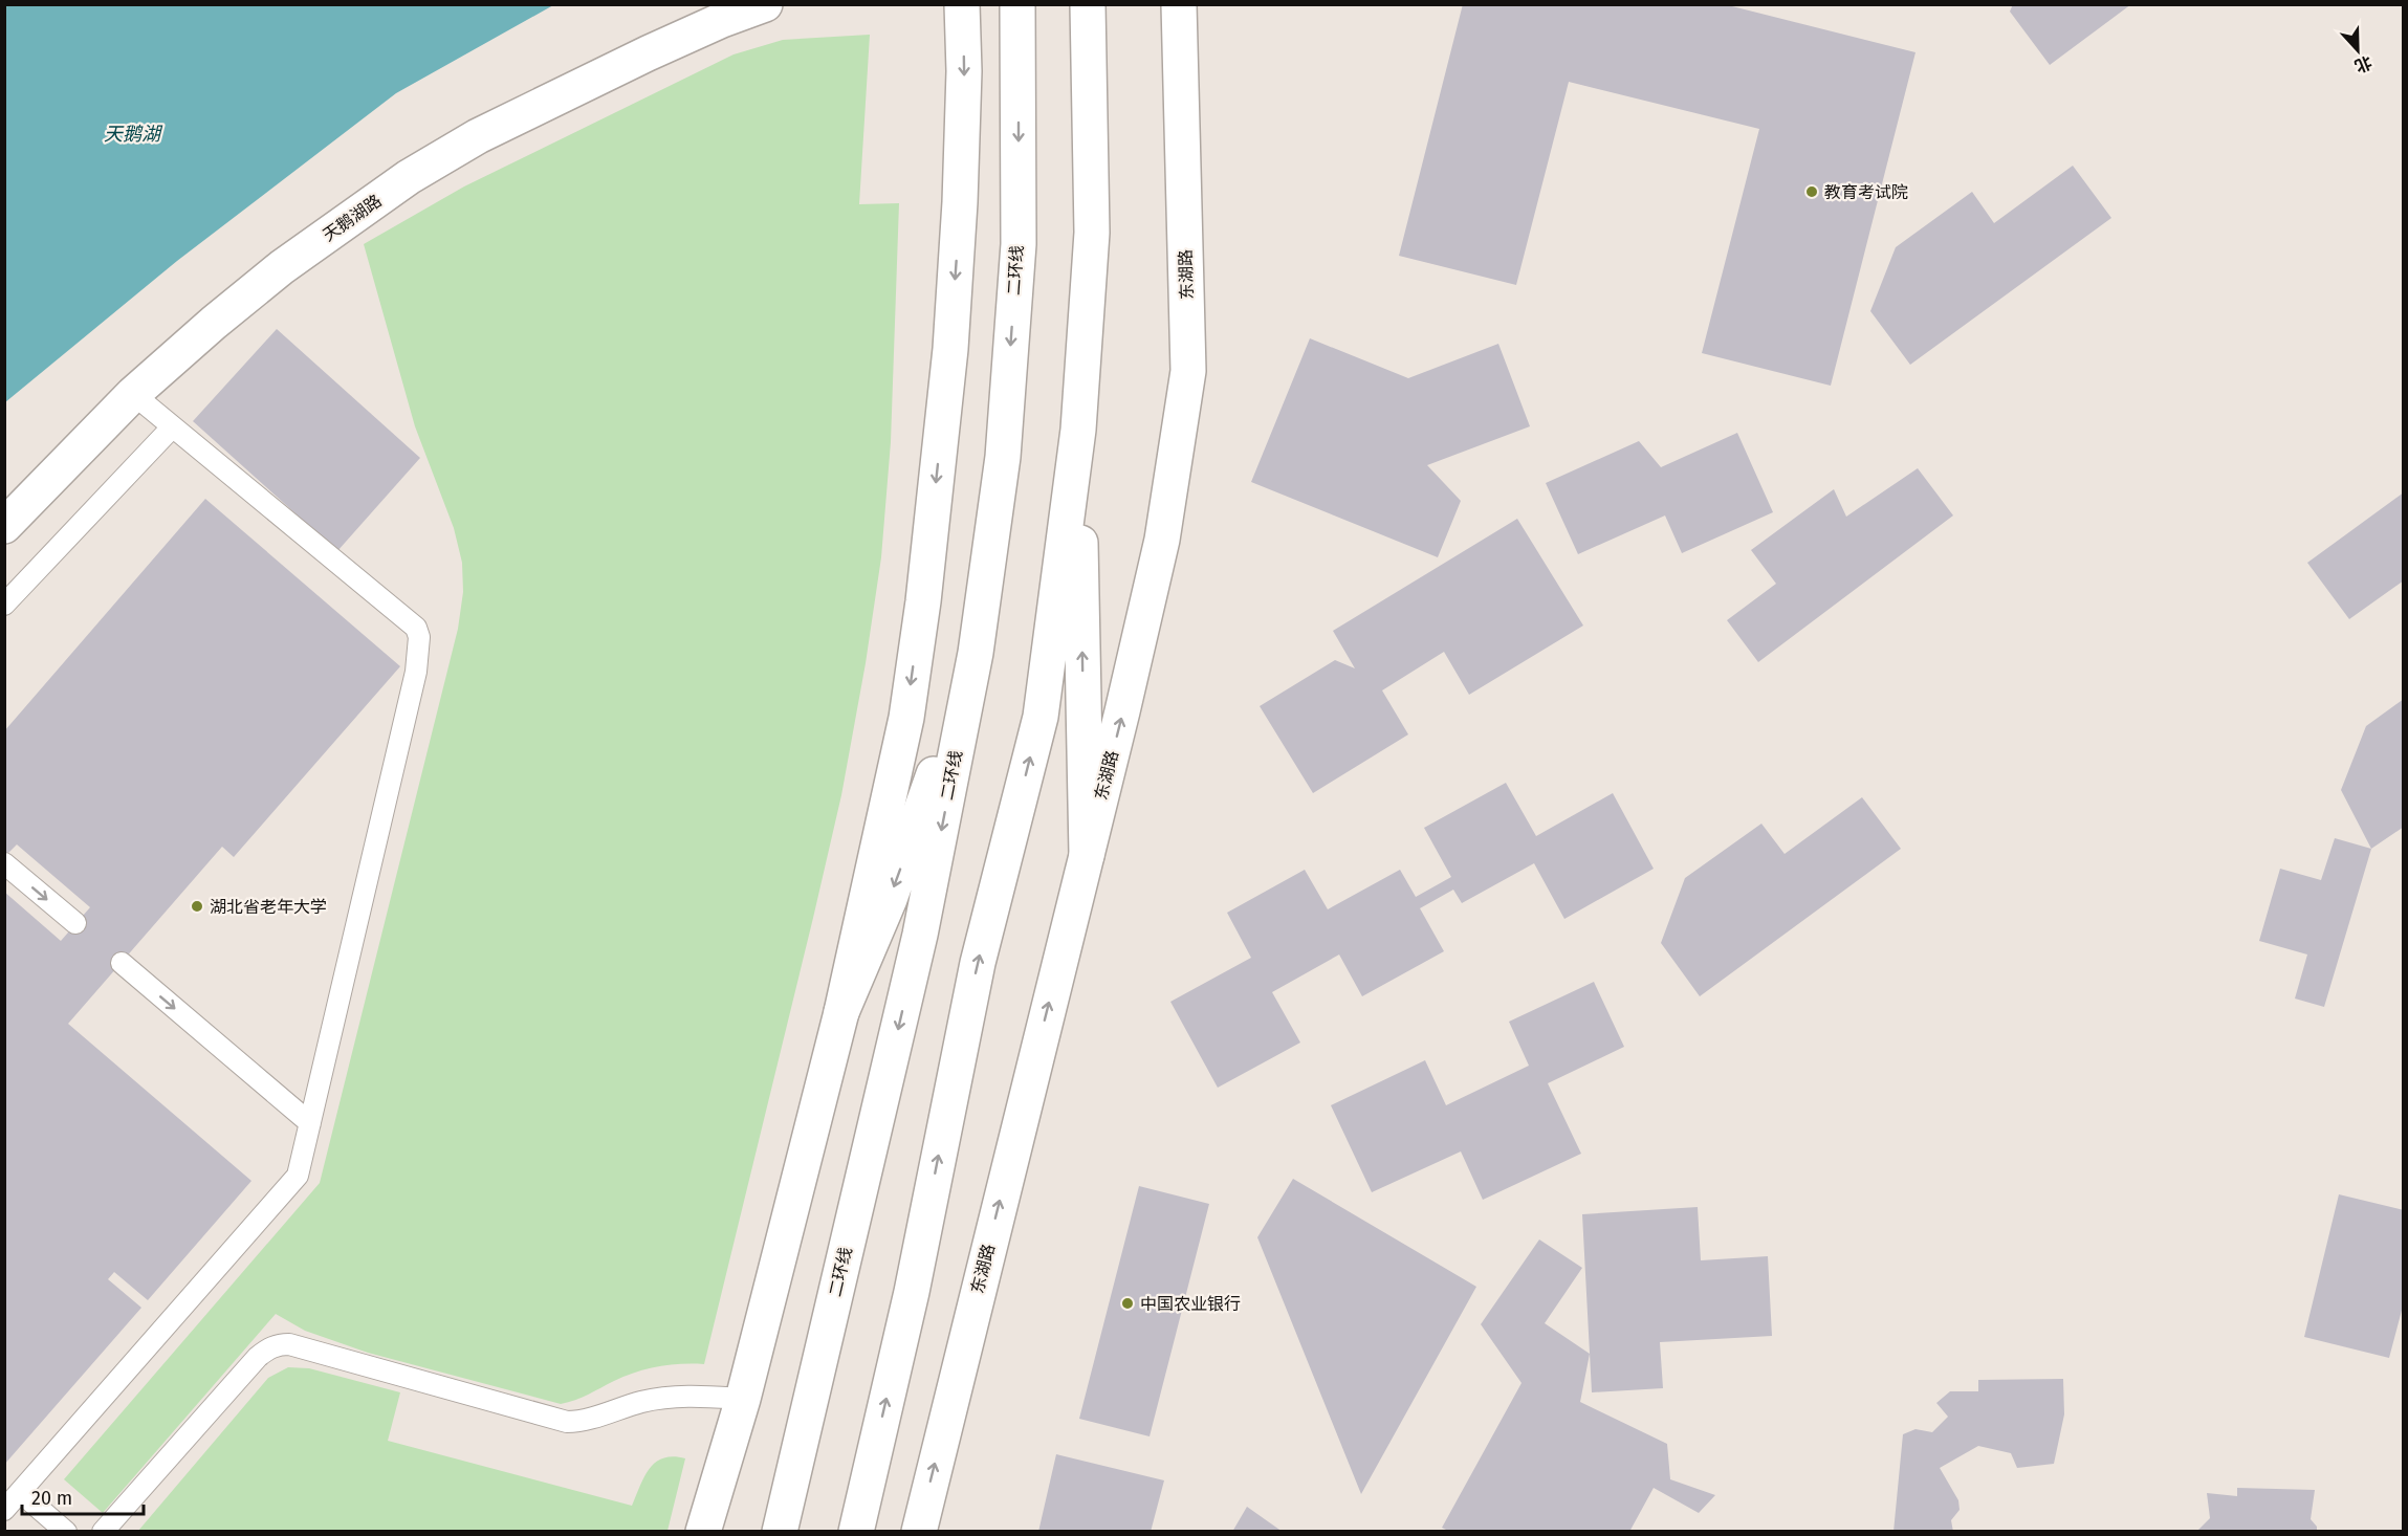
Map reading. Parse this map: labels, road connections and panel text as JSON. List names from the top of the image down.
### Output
{
  "streets": {
    "main road": ["天鹅湖路", "二环线", "东湖路"]
  },
  "water": ["天鹅湖"],
  "places": ["教育考试院", "湖北省老年大学", "中国农业银行"],
  "scale_bar": "20 m",
  "north": "bottom"
}
